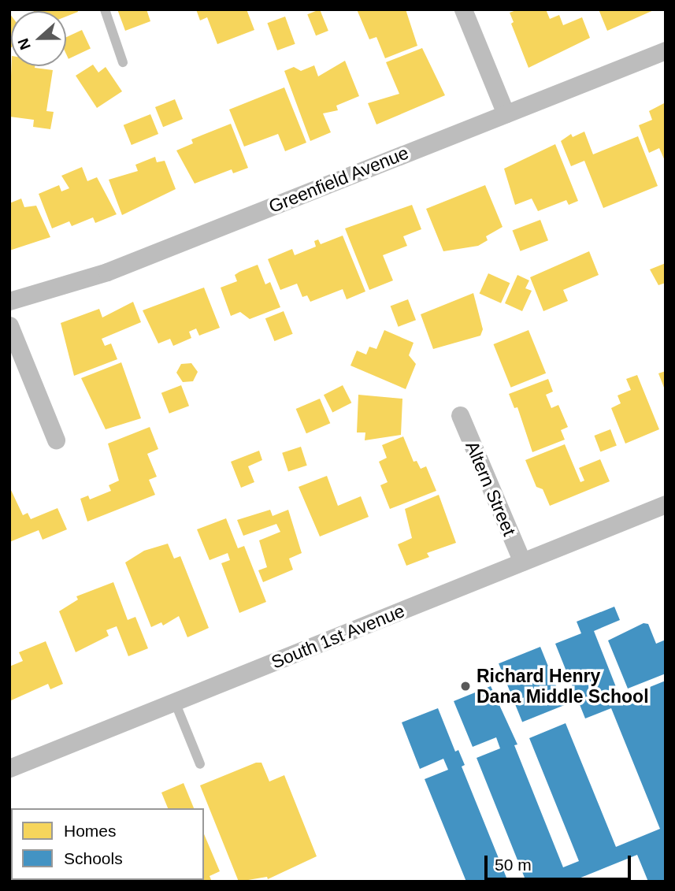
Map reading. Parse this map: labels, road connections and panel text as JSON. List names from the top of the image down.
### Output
{
  "streets": {
    "street": ["Greenfield Avenue", "Altern Street", "South 1st Avenue"]
  },
  "crossings": [
    ["Altern Street", "South 1st Avenue"]
  ],
  "places": ["Richard Henry Dana Middle School"],
  "legend": ["Homes", "Schools"],
  "scale_bar": "50 m",
  "north": "left"
}
